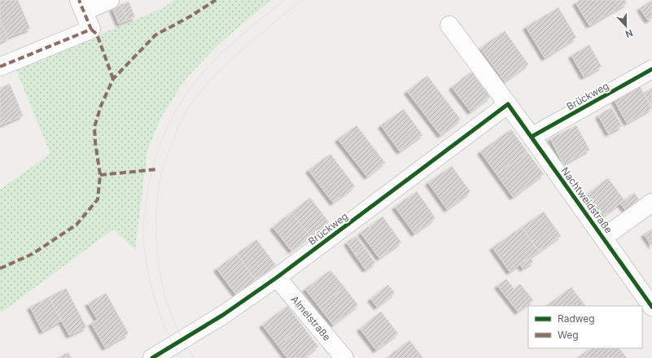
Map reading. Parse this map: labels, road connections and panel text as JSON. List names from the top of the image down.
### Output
{
  "streets": {
    "street": ["Brückweg", "Nachtweidstraße", "Almelstraße"]
  },
  "crossings": [
    ["Brückweg", "Nachtweidstraße"],
    ["Brückweg", "Almelstraße"]
  ],
  "legend": ["Radweg", "Weg"],
  "north": "bottom"
}
